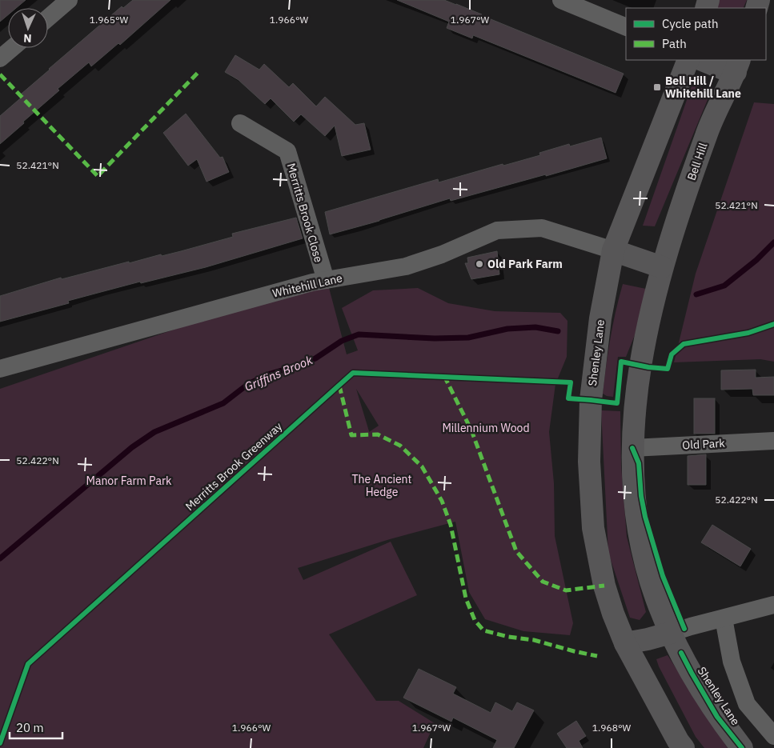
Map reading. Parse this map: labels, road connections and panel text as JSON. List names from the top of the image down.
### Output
{
  "streets": {
    "main road": ["Bell Hill", "Shenley Lane"],
    "street": ["Merritts Brook Close", "Whitehill Lane", "Old Park"],
    "cycle path": ["Merritts Brook Greenway"]
  },
  "crossings": [
    ["Bell Hill", "Shenley Lane"],
    ["Merritts Brook Close", "Whitehill Lane"],
    ["Whitehill Lane", "Shenley Lane"],
    ["Shenley Lane", "Old Park"]
  ],
  "water": ["Griffins Brook"],
  "parks": ["Millennium Wood", "The Ancient Hedge", "Manor Farm Park"],
  "places": {
    "transit": ["Bell Hill / Whitehill Lane"],
    "other": ["Old Park Farm"]
  },
  "legend": ["Cycle path", "Path"],
  "scale_bar": "20 m",
  "north": "bottom",
  "coordinates": [
    "1.965°W",
    "1.966°W",
    "1.967°W",
    "52.421°N",
    "52.422°N",
    "1.968°W"
  ]
}
